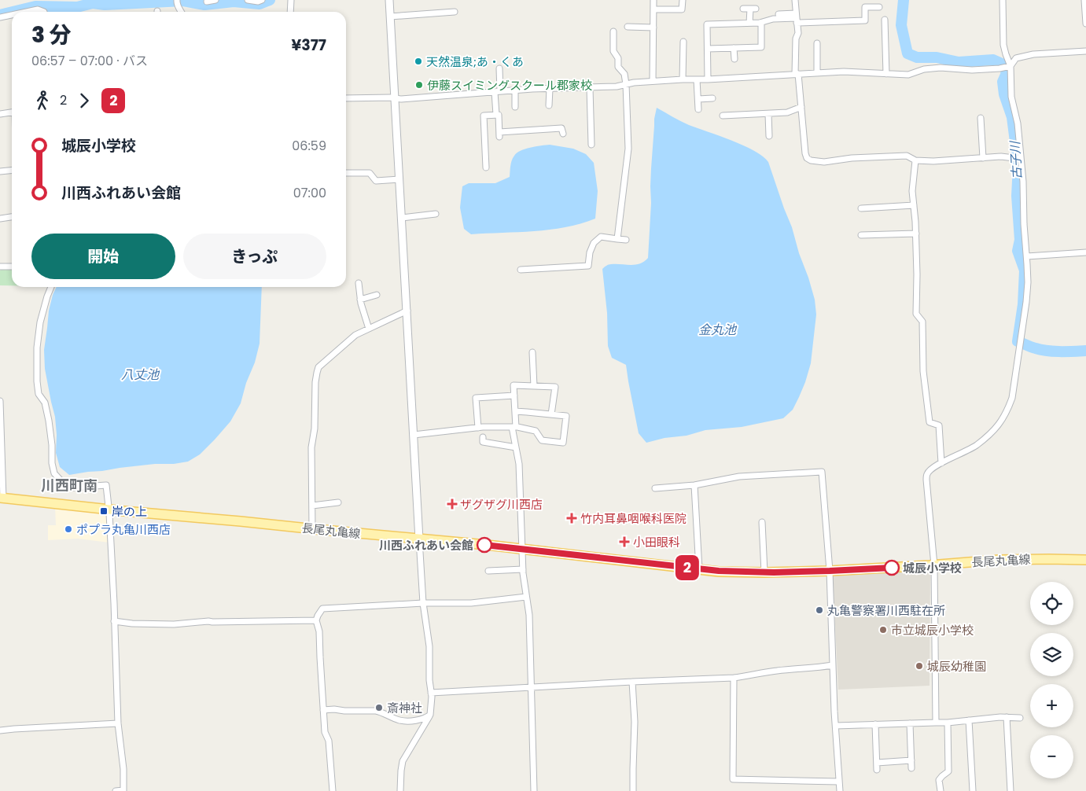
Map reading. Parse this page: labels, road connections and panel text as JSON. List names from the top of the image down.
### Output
{
  "streets": {
    "main road": ["長尾丸亀線"]
  },
  "districts": ["川西町南"],
  "water": ["古子川", "金丸池", "八丈池"],
  "places": {
    "other": [
      "天然温泉;あ・くあ",
      "伊藤スイミングスクール郡家校",
      "ポプラ丸亀川西店",
      "川西ふれあい会館",
      "城辰小学校",
      "丸亀警察署川西駐在所",
      "市立城辰小学校",
      "城辰幼稚園",
      "斎神社"
    ],
    "health": ["ザグザグ川西店", "竹内耳鼻咽喉科医院", "小田眼科"],
    "transit": ["岸の上"]
  },
  "lines": ["bus line 2"],
  "page": {
    "on_map": "2",
    "heading": ["3 分", "06:57 – 07:00 · バス", "¥377"],
    "legs": ["2", "2"],
    "list": [
      {
        "name": "城辰小学校",
        "value": "06:59"
      },
      {
        "name": "川西ふれあい会館",
        "value": "07:00"
      }
    ],
    "buttons": ["開始", "きっぷ"],
    "map_buttons": ["+", "−"]
  }
}
